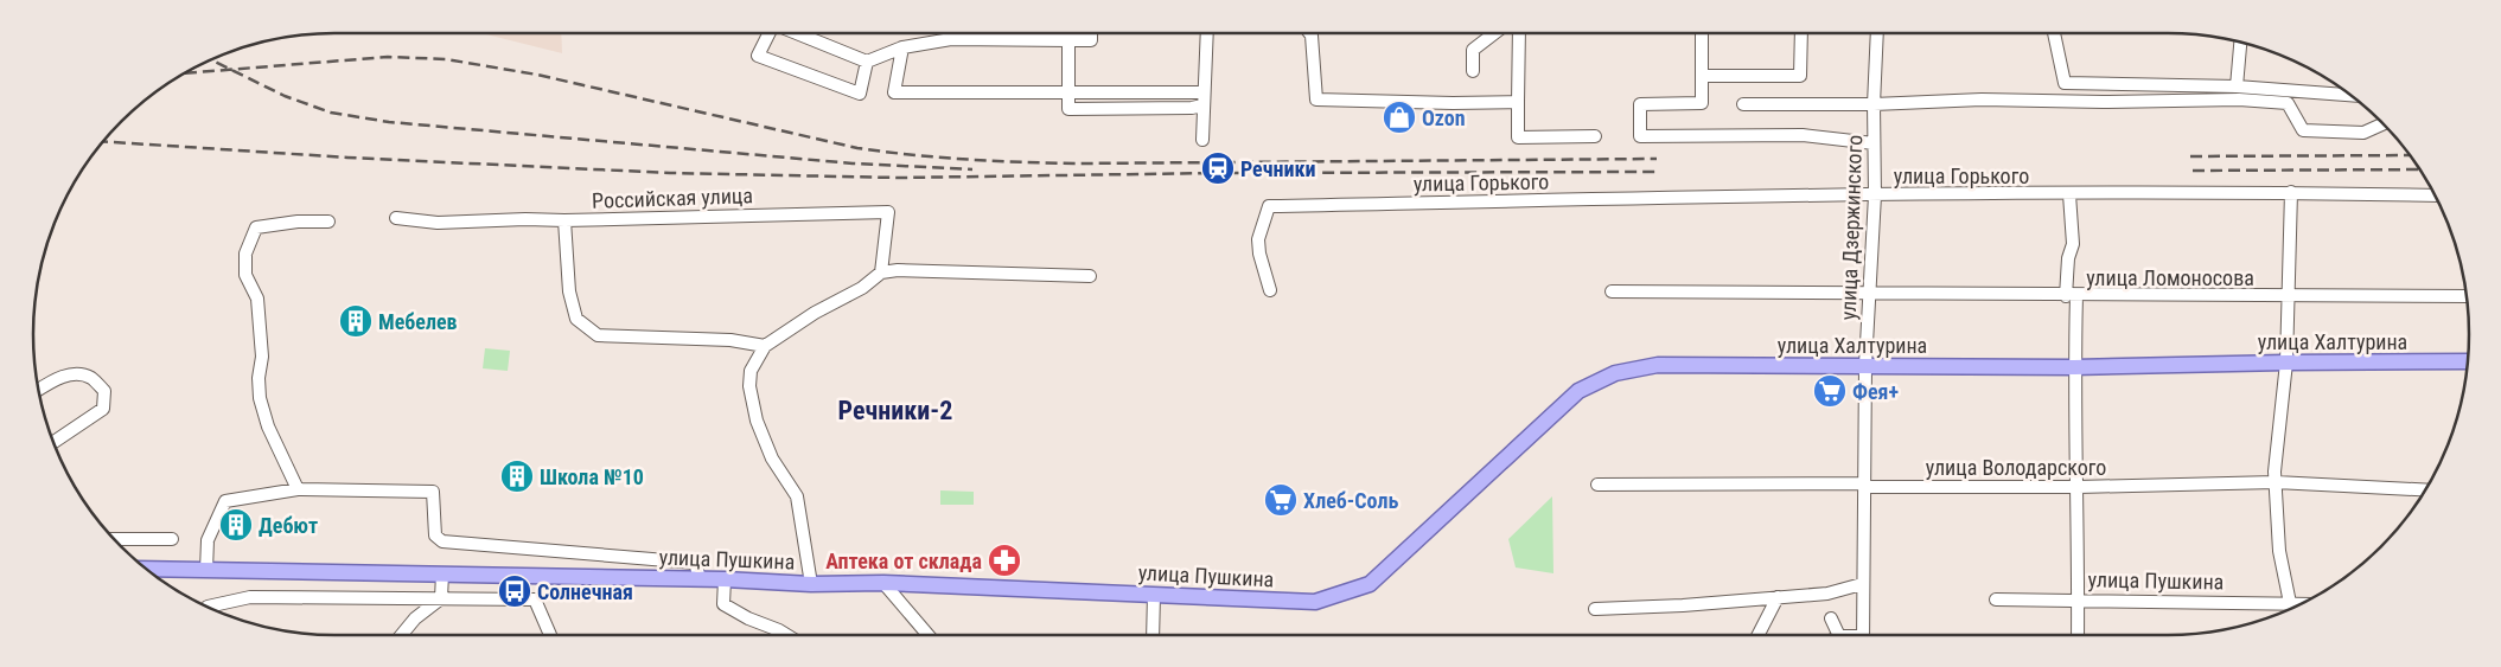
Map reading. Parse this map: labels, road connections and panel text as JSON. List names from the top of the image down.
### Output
{
  "streets": {
    "main road": ["улица Халтурина", "улица Пушкина"],
    "street": [
      "улица Горького",
      "Российская улица",
      "улица Дзержинского",
      "улица Ломоносова",
      "улица Володарского"
    ]
  },
  "crossings": [
    ["улица Горького", "улица Дзержинского"],
    ["улица Дзержинского", "улица Ломоносова"],
    ["улица Дзержинского", "улица Халтурина"],
    ["улица Дзержинского", "улица Володарского"],
    ["улица Халтурина", "улица Пушкина"]
  ],
  "districts": ["Речники-2"],
  "places": {
    "shop": ["Ozon"],
    "station": ["Речники"],
    "building": ["Мебелев", "Школа №10", "Дебют"],
    "supermarket": ["Фея+", "Хлеб-Соль"],
    "pharmacy": ["Аптека от склада"],
    "bus stop": ["Солнечная"]
  }
}
